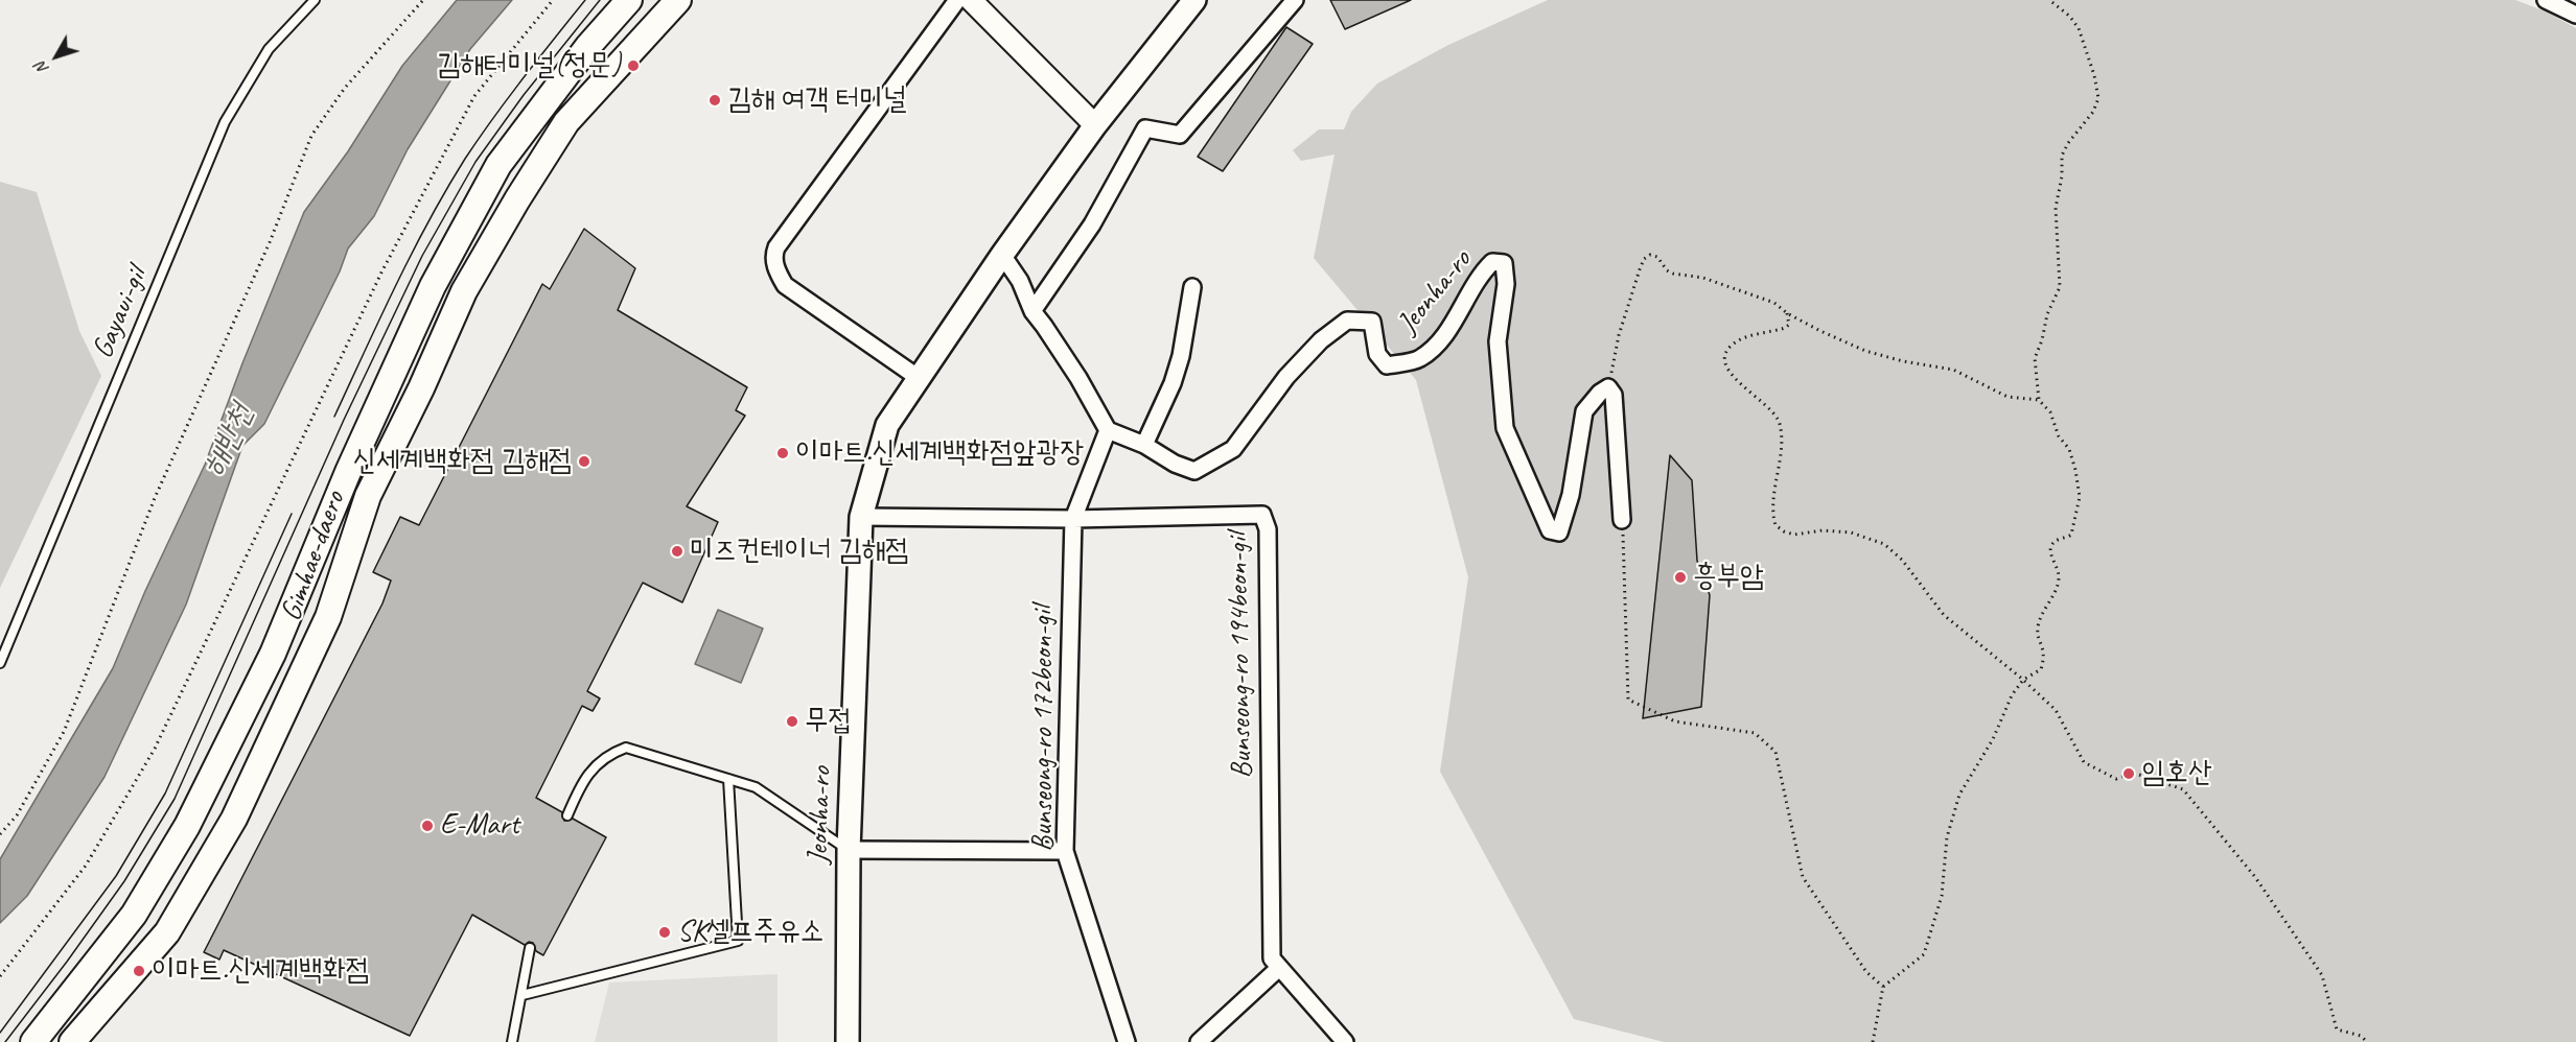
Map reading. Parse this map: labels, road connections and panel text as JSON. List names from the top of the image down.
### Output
{
  "streets": {
    "main road": ["Jeonha-ro", "Gimhae-daero"],
    "street": ["Bunseong-ro 194beon-gil", "Bunseong-ro 172beon-gil"],
    "lane": ["Gayaui-gil"]
  },
  "crossings": [
    ["Jeonha-ro", "Bunseong-ro 194beon-gil"],
    ["Jeonha-ro", "Bunseong-ro 172beon-gil"],
    ["Bunseong-ro 194beon-gil", "Bunseong-ro 172beon-gil"]
  ],
  "water": ["해반천"],
  "places": [
    "김해터미널(정문)",
    "김해 여객 터미널",
    "이마트.신세계백화점앞광장",
    "신세계백화점 김해점",
    "미즈컨테이너 김해점",
    "흥부암",
    "무접",
    "임호산",
    "E-Mart",
    "SK셀프주유소",
    "이마트.신세계백화점"
  ],
  "north": "bottom left"
}
